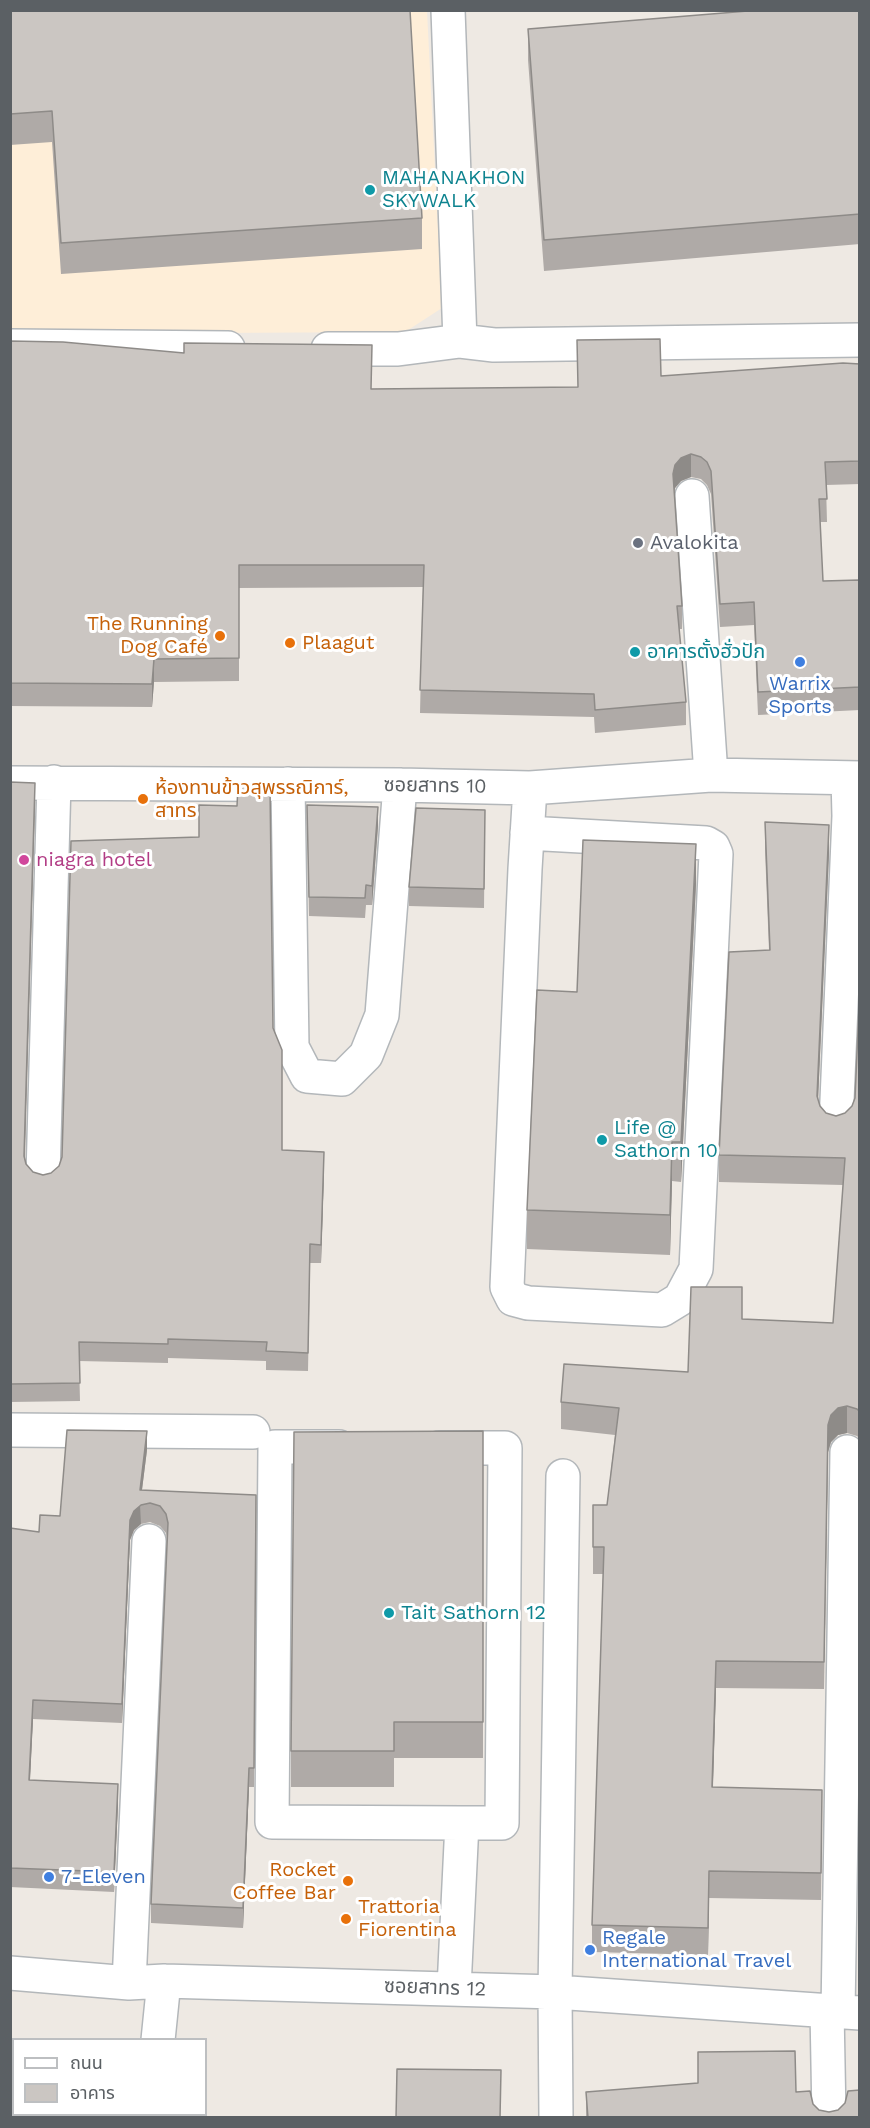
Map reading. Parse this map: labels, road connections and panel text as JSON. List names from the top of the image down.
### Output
{
  "streets": {
    "street": ["ซอยสาทร 10", "ซอยสาทร 12"]
  },
  "places": [
    "MAHANAKHON SKYWALK",
    "Avalokita",
    "The Running Dog Café",
    "Plaagut",
    "อาคารตั้งฮั่วปัก",
    "Warrix Sports",
    "ห้องทานข้าวสุพรรณิการ์, สาทร",
    "niagra hotel",
    "Life @ Sathorn 10",
    "Tait Sathorn 12",
    "7-Eleven",
    "Rocket Coffee Bar",
    "Trattoria Fiorentina",
    "Regale International Travel"
  ],
  "legend": ["ถนน", "อาคาร"]
}
